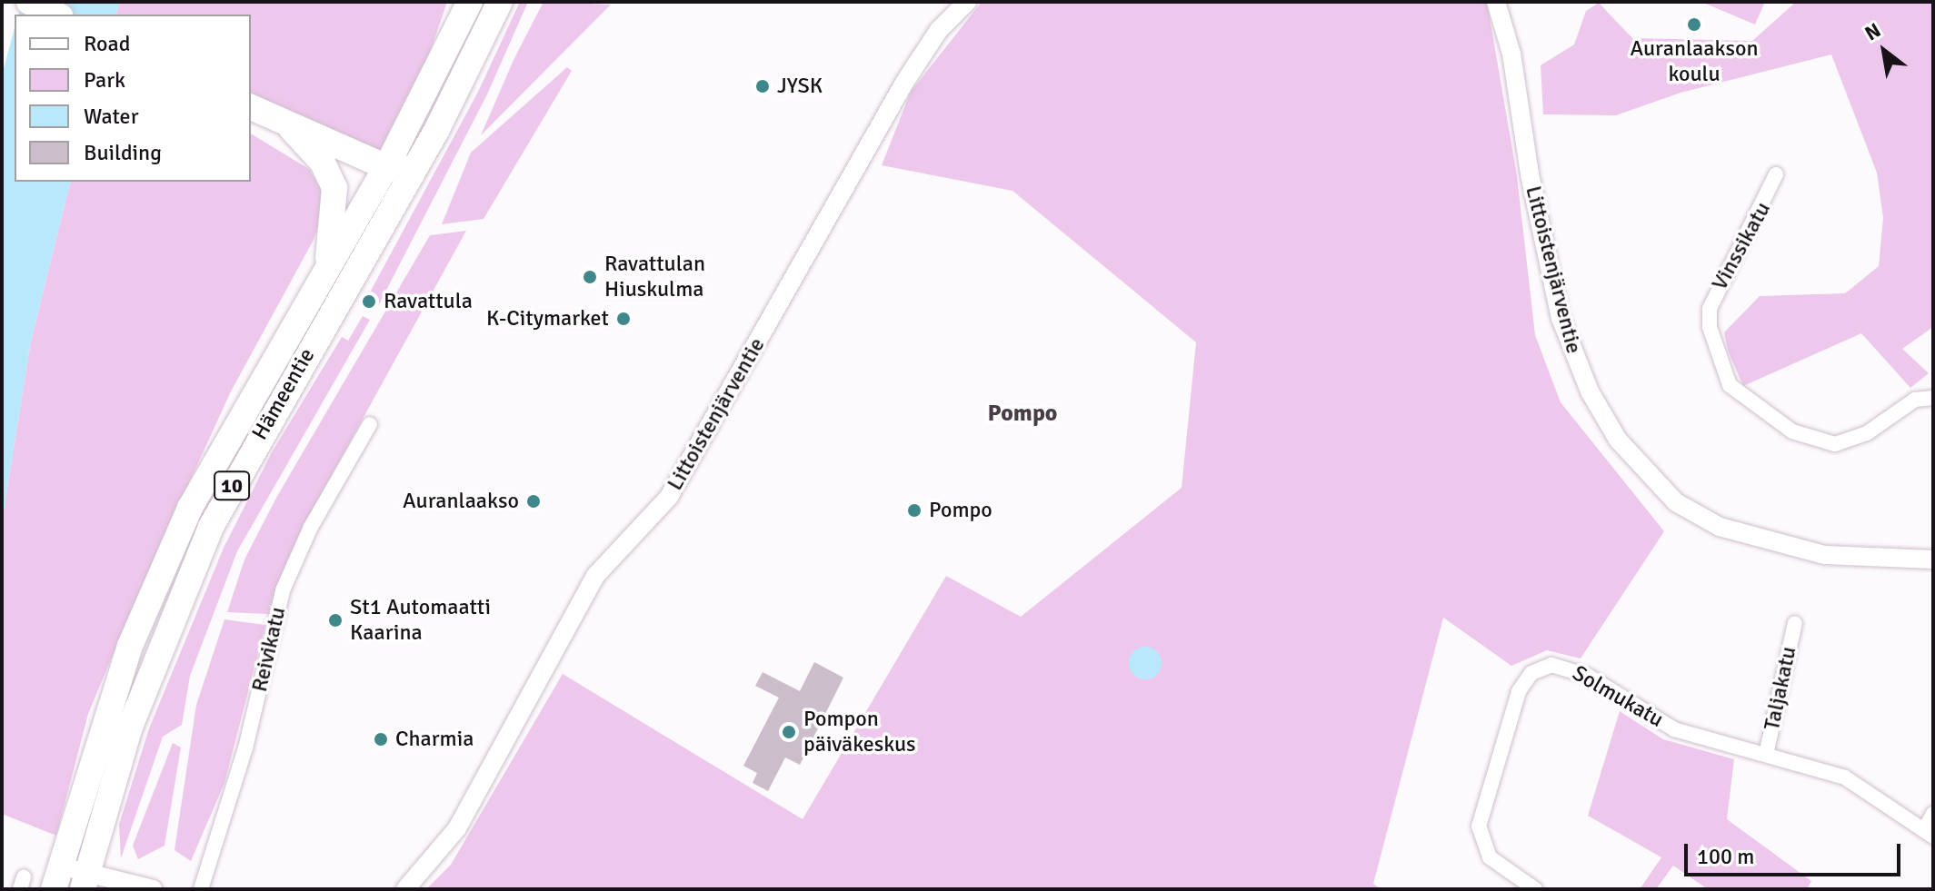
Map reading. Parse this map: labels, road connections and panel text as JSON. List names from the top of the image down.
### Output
{
  "streets": {
    "highway": ["Hämeentie", "10"],
    "street": [
      "Vinssikatu",
      "Littoistenjärventie",
      "Reivikatu",
      "Taljakatu",
      "Solmukatu"
    ]
  },
  "crossings": [
    ["Taljakatu", "Solmukatu"]
  ],
  "districts": ["Pompo"],
  "places": [
    "Auranlaakson koulu",
    "JYSK",
    "Ravattulan Hiuskulma",
    "Ravattula",
    "K-Citymarket",
    "Auranlaakso",
    "Pompo",
    "St1 Automaatti Kaarina",
    "Pompon päiväkeskus",
    "Charmia"
  ],
  "legend": [
    "Road",
    "Park",
    "Water",
    "Building"
  ],
  "scale_bar": "100 m",
  "north": "top left"
}
